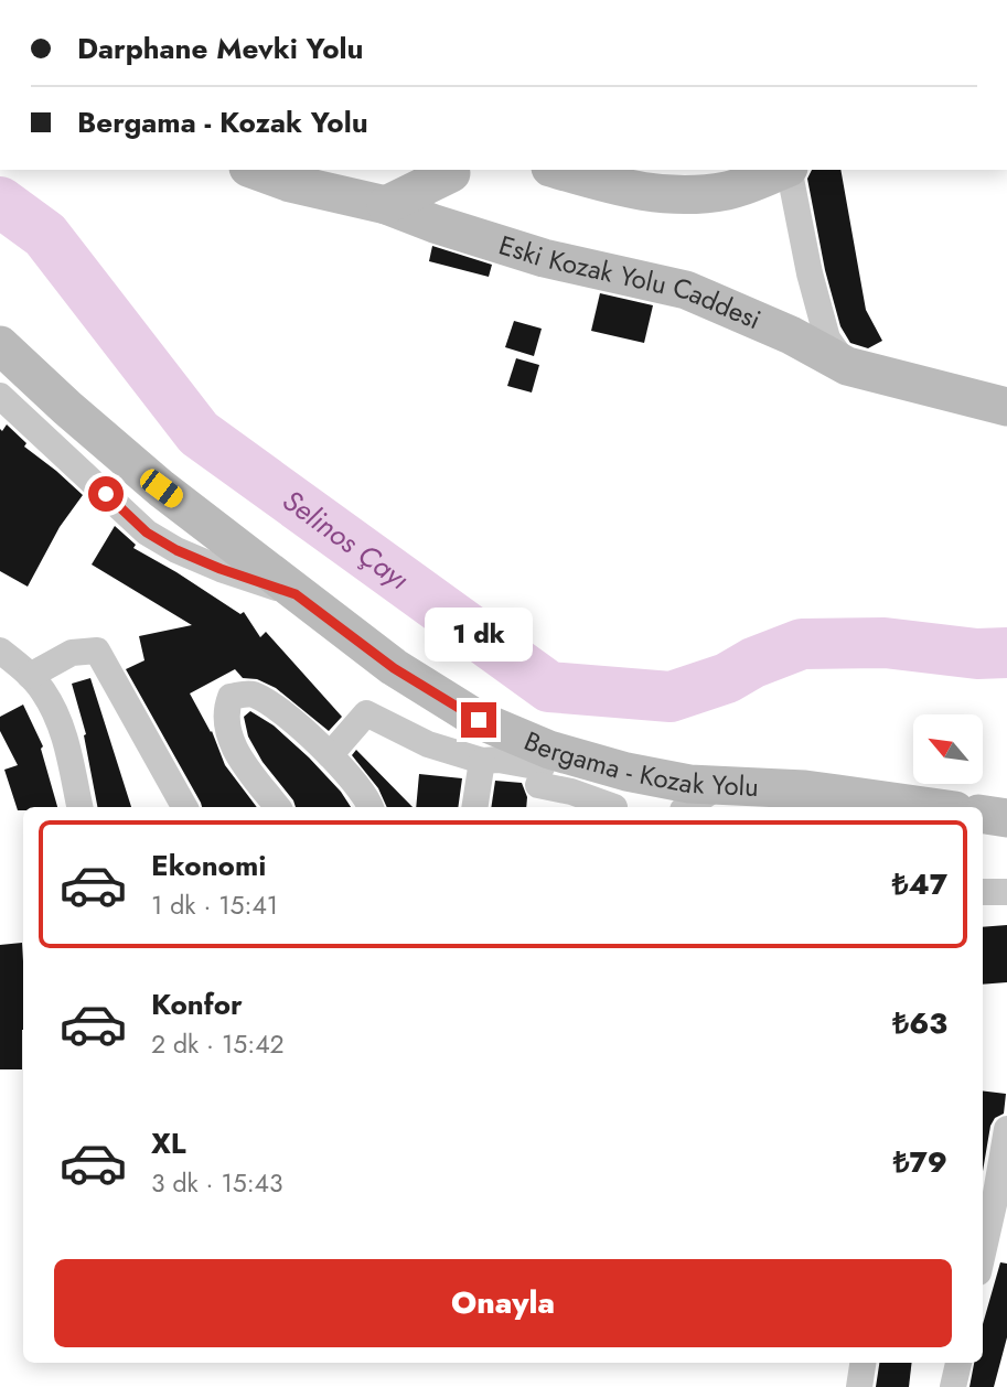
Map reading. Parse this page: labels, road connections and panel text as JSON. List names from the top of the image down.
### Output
{
  "streets": {
    "main road": ["Eski Kozak Yolu Caddesi", "Bergama - Kozak Yolu"]
  },
  "water": ["Selinos Çayı"],
  "north": "top left",
  "page": {
    "banner": ["Darphane Mevki Yolu", "Bergama - Kozak Yolu"],
    "bubble": "1 dk",
    "list": [
      {
        "name": "Ekonomi",
        "note": "1 dk · 15:41",
        "value": "₺47"
      },
      {
        "name": "Konfor",
        "note": "2 dk · 15:42",
        "value": "₺63"
      },
      {
        "name": "XL",
        "note": "3 dk · 15:43",
        "value": "₺79"
      }
    ],
    "buttons": "Onayla"
  }
}
